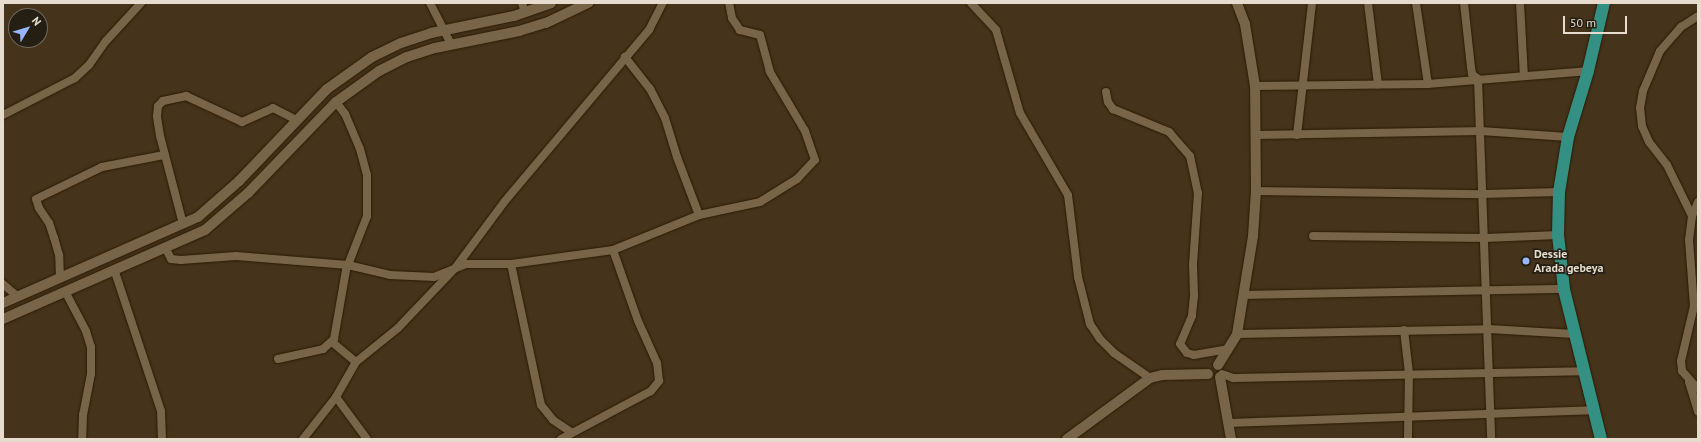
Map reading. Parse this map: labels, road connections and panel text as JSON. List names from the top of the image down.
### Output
{
  "places": ["Dessie Arada gebeya"],
  "scale_bar": "50 m",
  "north": "top right"
}
